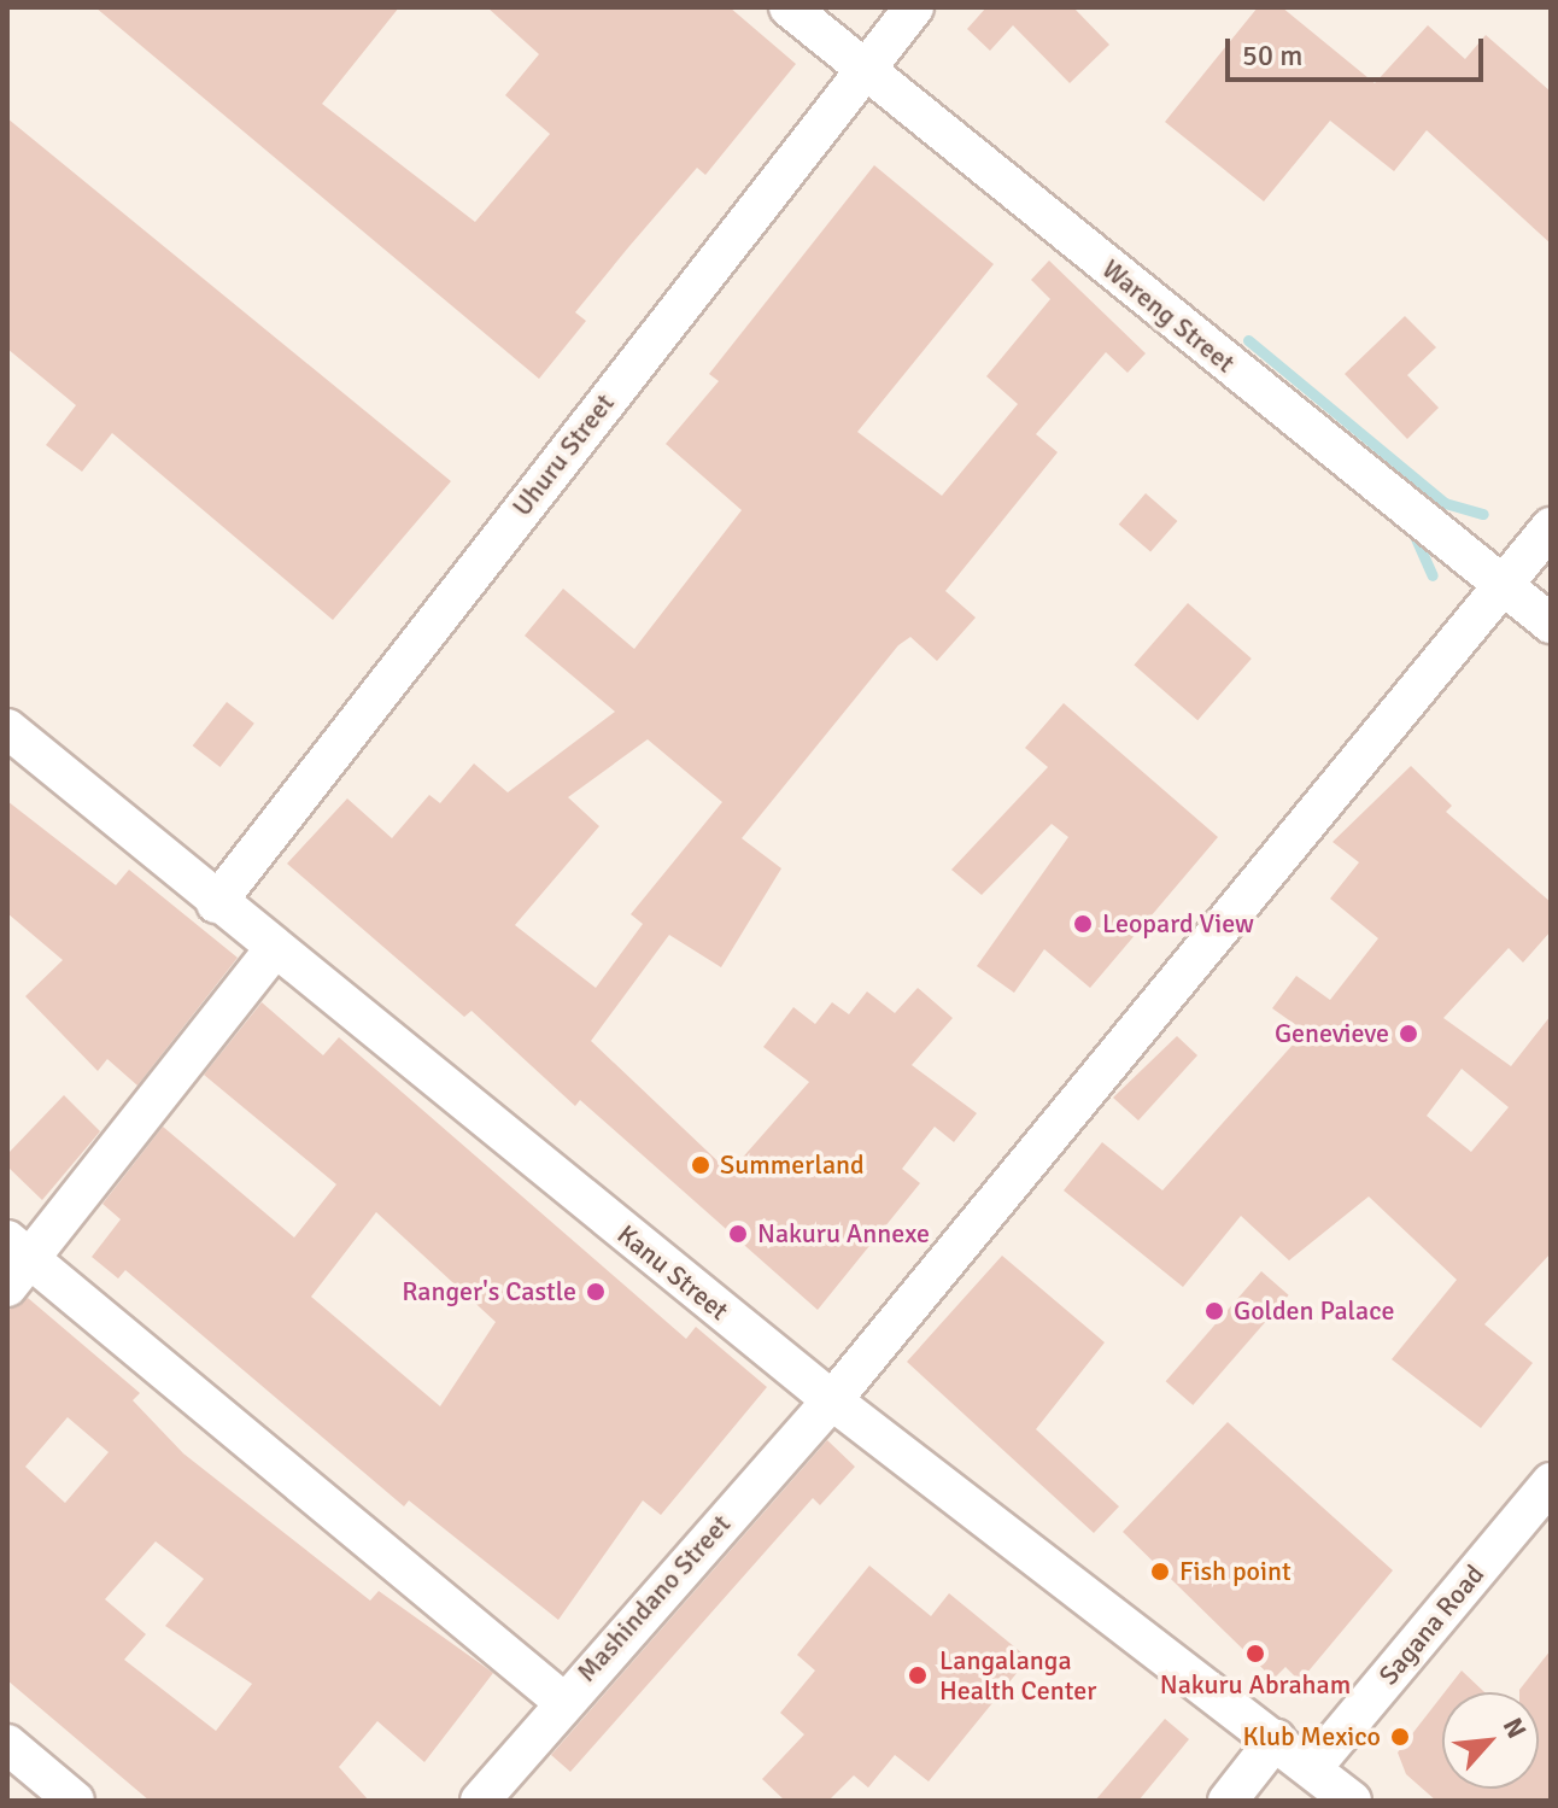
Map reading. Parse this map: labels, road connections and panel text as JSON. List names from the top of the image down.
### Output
{
  "streets": {
    "street": [
      "Wareng Street",
      "Uhuru Street",
      "Kanu Street",
      "Mashindano Street",
      "Sagana Road"
    ]
  },
  "crossings": [
    ["Wareng Street", "Uhuru Street"],
    ["Wareng Street", "Mashindano Street"],
    ["Uhuru Street", "Kanu Street"],
    ["Kanu Street", "Mashindano Street"],
    ["Kanu Street", "Sagana Road"]
  ],
  "places": [
    "Leopard View",
    "Genevieve",
    "Summerland",
    "Nakuru Annexe",
    "Ranger's Castle",
    "Golden Palace",
    "Fish point",
    "Nakuru Abraham",
    "Langalanga Health Center",
    "Klub Mexico"
  ],
  "scale_bar": "50 m",
  "north": "top right"
}
